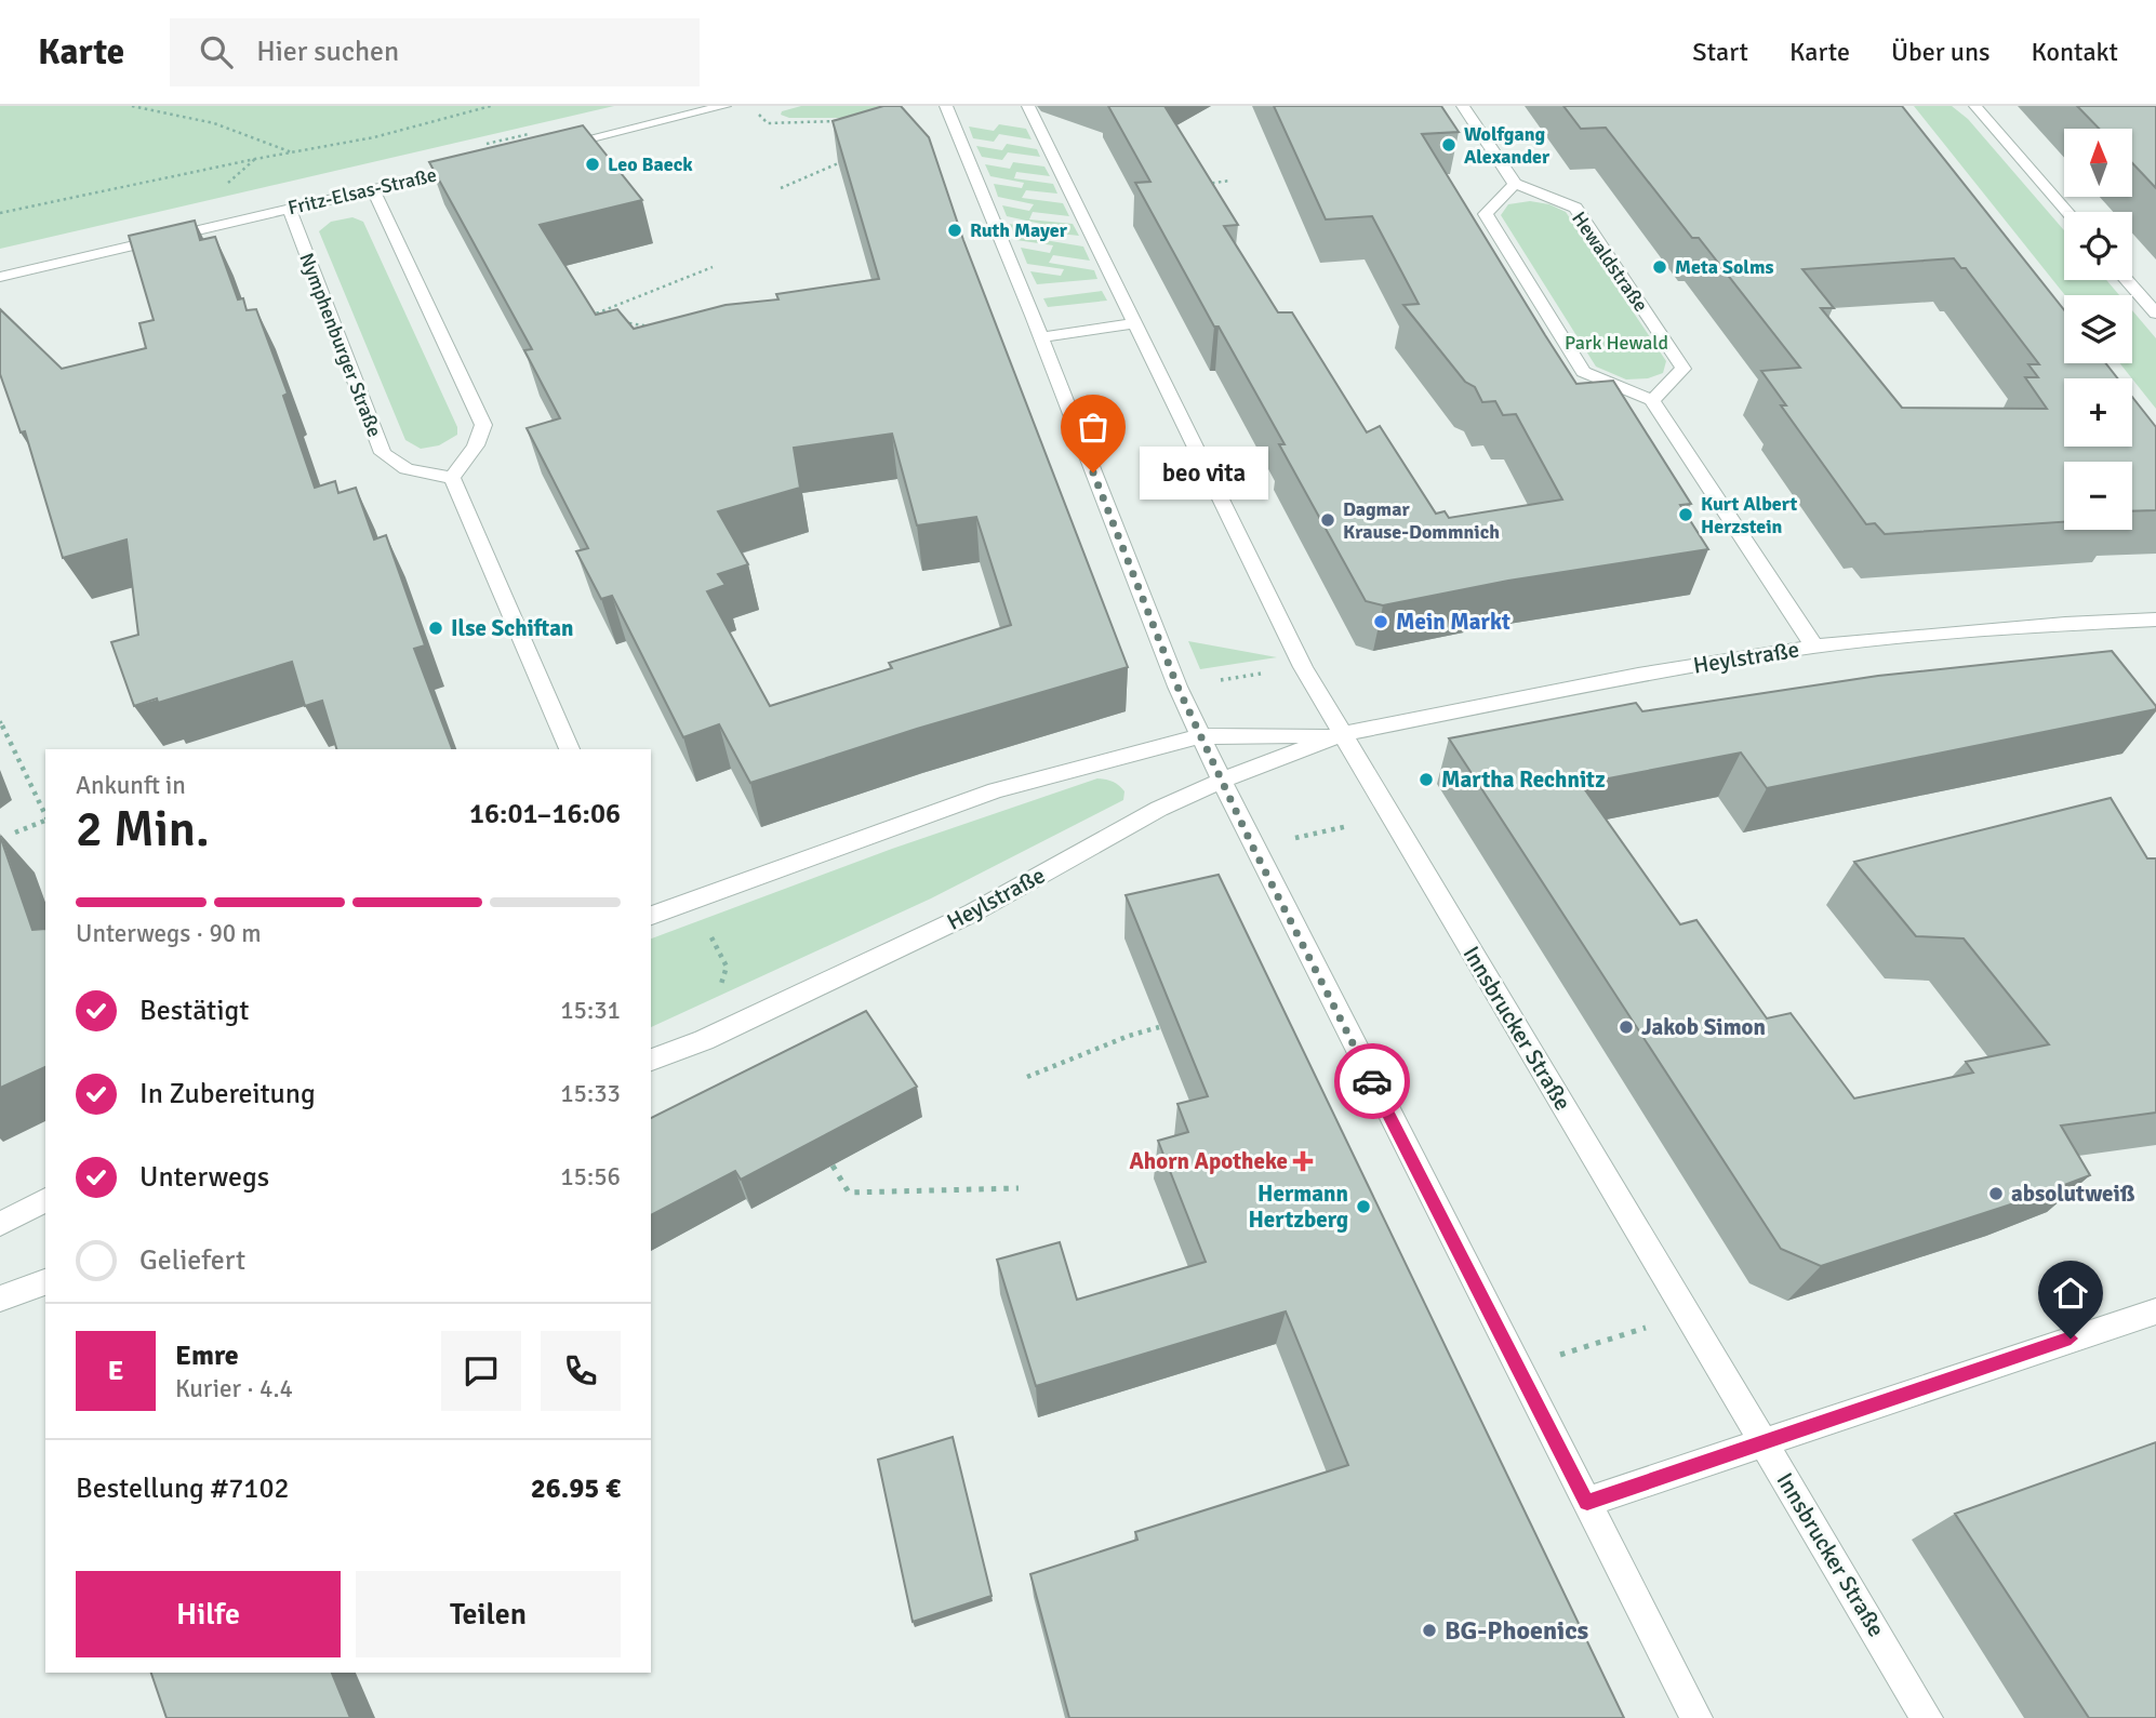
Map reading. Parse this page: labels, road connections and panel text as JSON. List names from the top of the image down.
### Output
{
  "streets": {
    "street": [
      "Fritz-Elsas-Straße",
      "Hewaldstraße",
      "Nymphenburger Straße",
      "Heylstraße",
      "Innsbrucker Straße"
    ]
  },
  "crossings": [
    ["Fritz-Elsas-Straße", "Nymphenburger Straße"],
    ["Heylstraße", "Innsbrucker Straße"]
  ],
  "parks": ["Park Hewald"],
  "places": {
    "other": [
      "Wolfgang Alexander",
      "Leo Baeck",
      "Ruth Mayer",
      "Meta Solms",
      "beo vita",
      "Kurt Albert Herzstein",
      "Dagmar Krause-Dommnich",
      "Mein Markt",
      "Ilse Schiftan",
      "Martha Rechnitz",
      "Jakob Simon",
      "absolutweiß",
      "Hermann Hertzberg",
      "BG-Phoenics"
    ],
    "health": ["Ahorn Apotheke"]
  },
  "north": "top",
  "page": {
    "header": "Karte",
    "search": "Hier suchen",
    "nav": [
      "Start",
      "Karte",
      "Über uns",
      "Kontakt"
    ],
    "map_buttons": ["+", "−"],
    "bubble": "beo vita",
    "heading": ["2 Min.", "Ankunft in", "16:01–16:06"],
    "panel": [
      "Emre",
      "Kurier · 4.4",
      "Bestellung #7102",
      "26.95 €"
    ],
    "bar": "Unterwegs · 90 m",
    "list": [
      ["Bestätigt", "15:31"],
      ["In Zubereitung", "15:33"],
      ["Unterwegs", "15:56"],
      "Geliefert"
    ],
    "round": "E",
    "buttons": ["Hilfe", "Teilen"]
  }
}
